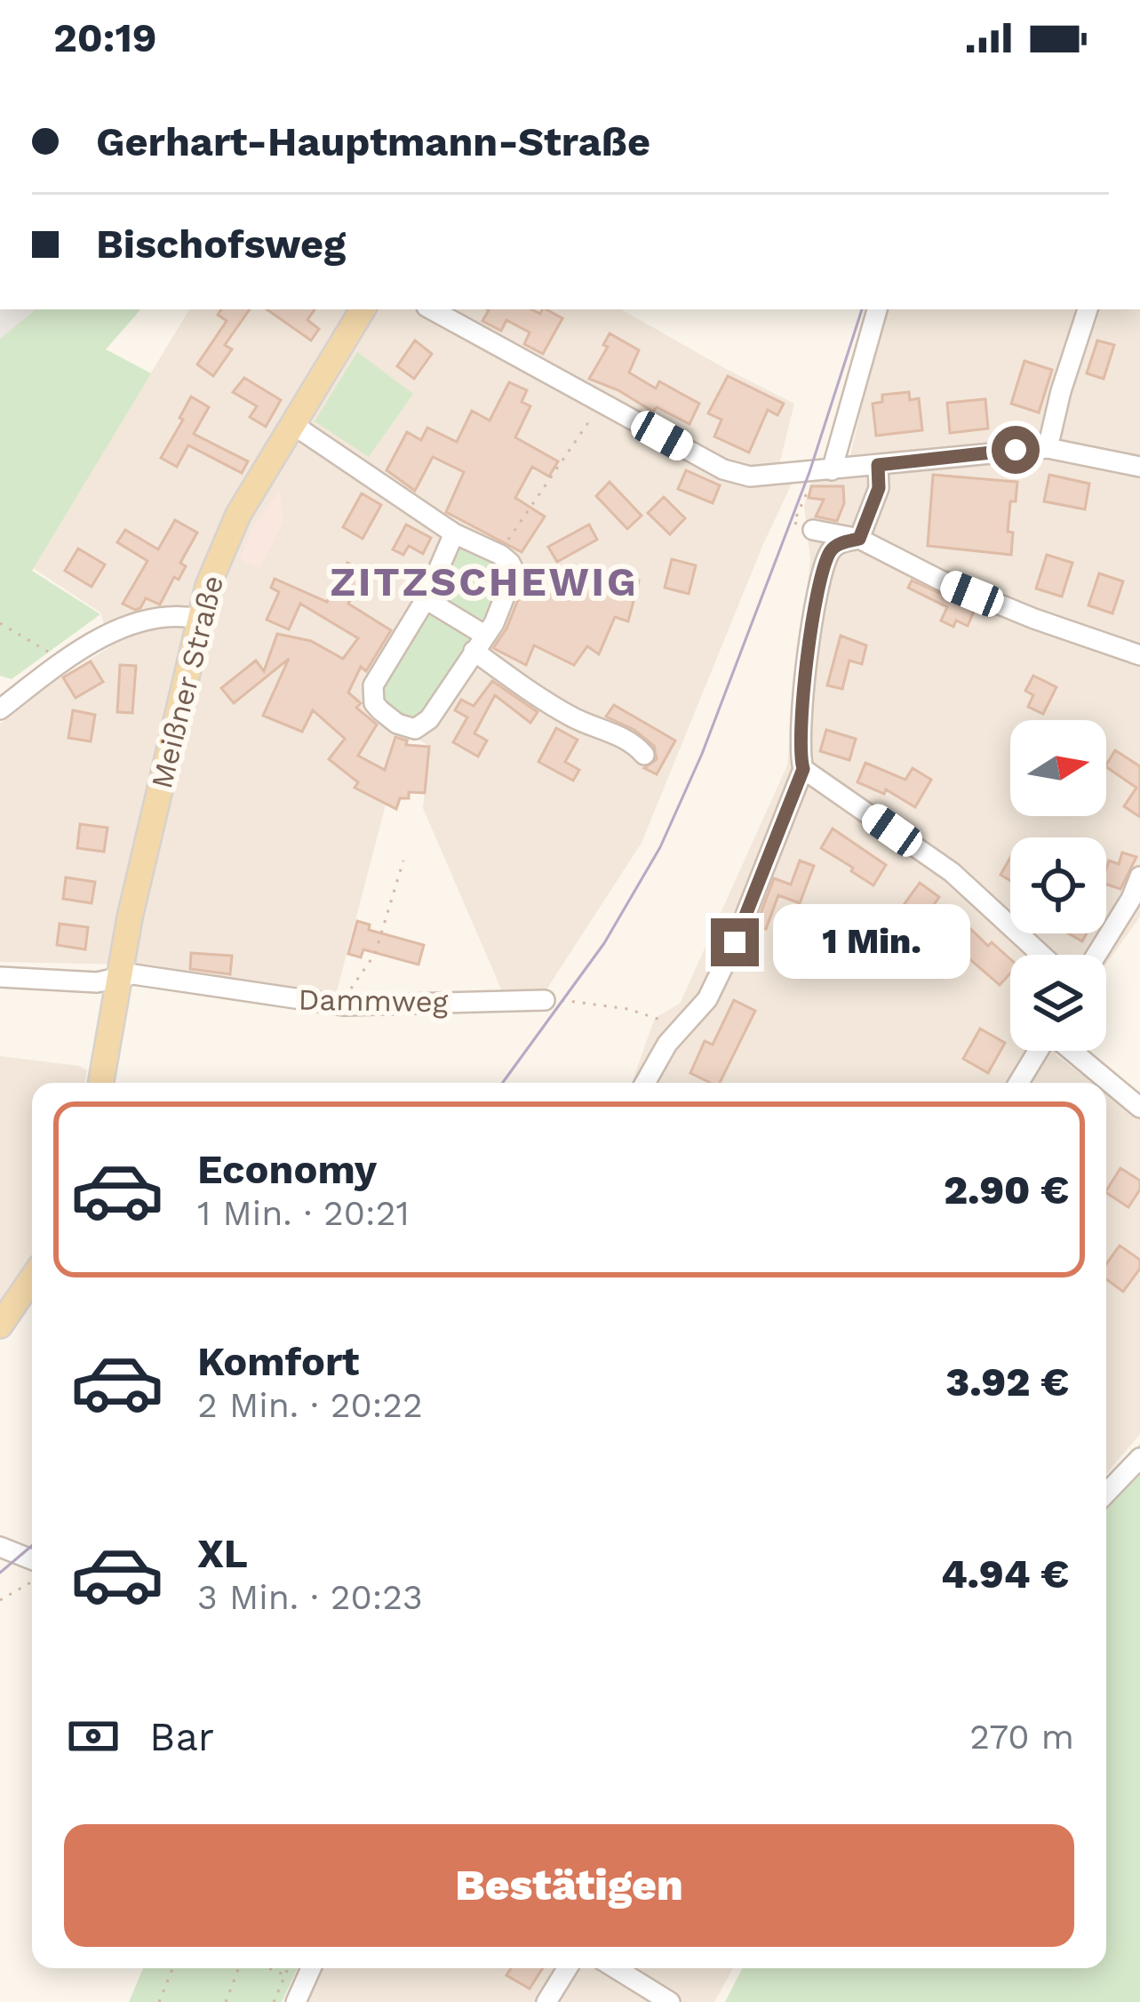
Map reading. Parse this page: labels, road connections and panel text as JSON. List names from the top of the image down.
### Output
{
  "streets": {
    "main road": ["Meißner Straße"],
    "street": ["Dammweg"]
  },
  "crossings": [
    ["Meißner Straße", "Dammweg"]
  ],
  "districts": ["ZITZSCHEWIG"],
  "north": "right",
  "page": {
    "status": "20:19",
    "banner": ["Gerhart-Hauptmann-Straße", "Bischofsweg"],
    "bubble": "1 Min.",
    "list": [
      {
        "name": "Economy",
        "note": "1 Min. · 20:21",
        "value": "2.90 €"
      },
      {
        "name": "Komfort",
        "note": "2 Min. · 20:22",
        "value": "3.92 €"
      },
      {
        "name": "XL",
        "note": "3 Min. · 20:23",
        "value": "4.94 €"
      }
    ],
    "pay": ["Bar", "270 m"],
    "buttons": "Bestätigen"
  }
}
